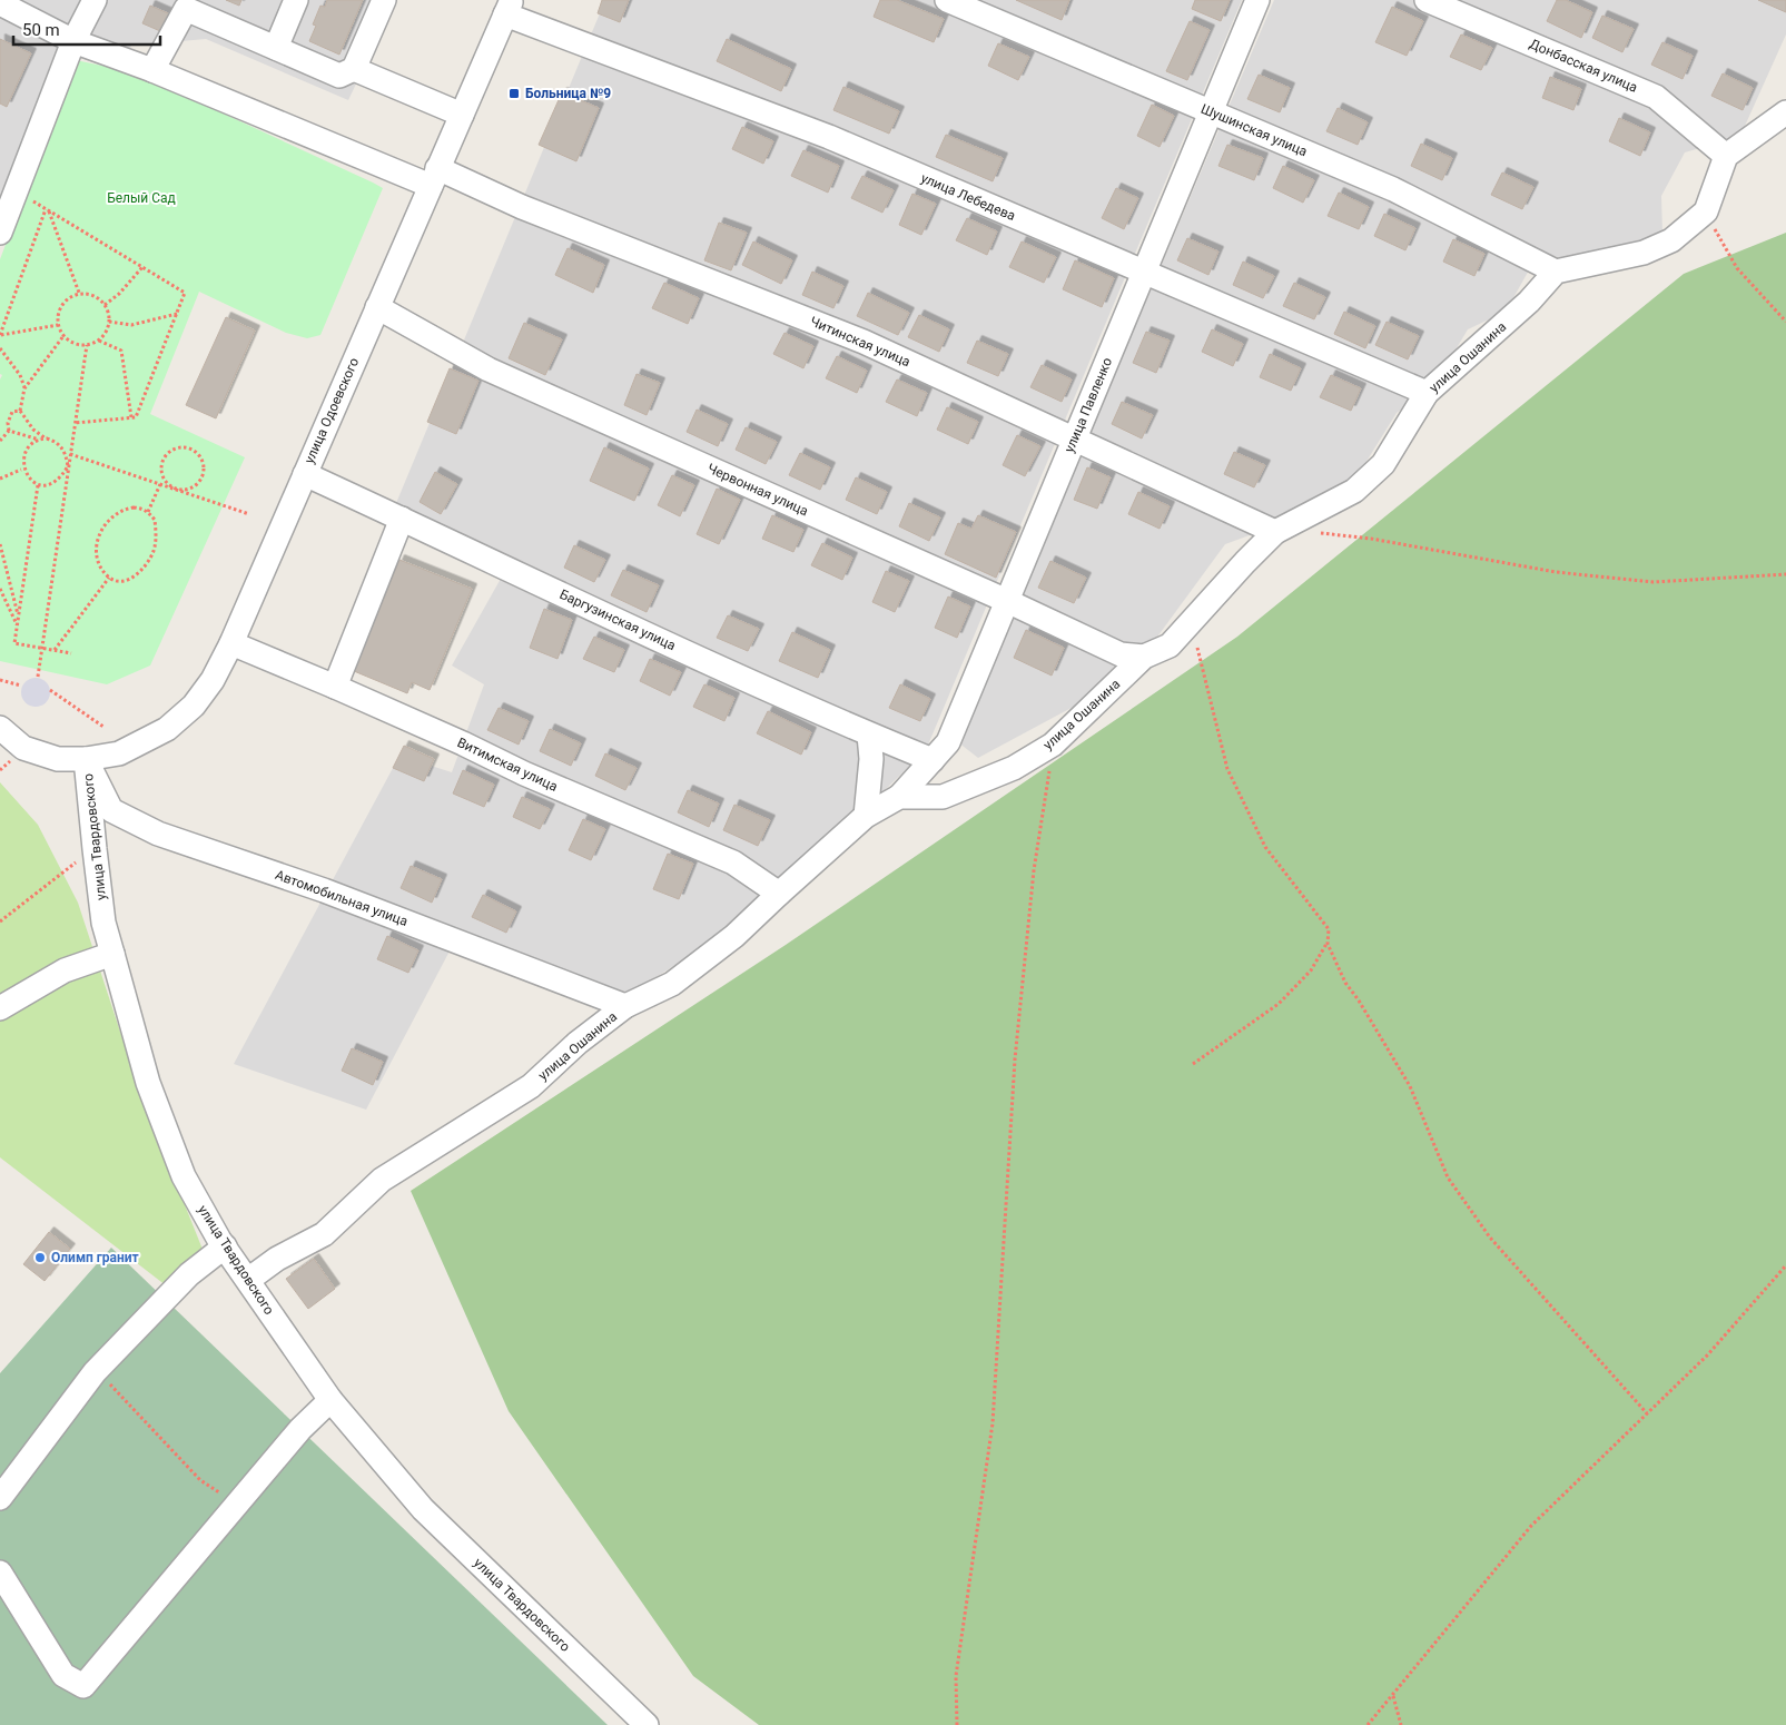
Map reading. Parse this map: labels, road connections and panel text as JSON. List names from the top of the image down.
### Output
{
  "streets": {
    "street": [
      "Донбасская улица",
      "Шушинская улица",
      "улица Лебедева",
      "Читинская улица",
      "улица Ошанина",
      "улица Павленко",
      "улица Одоевского",
      "Червонная улица",
      "Баргузинская улица",
      "Витимская улица",
      "улица Твардовского",
      "Автомобильная улица"
    ]
  },
  "crossings": [
    ["Шушинская улица", "улица Ошанина"],
    ["Шушинская улица", "улица Павленко"],
    ["улица Лебедева", "улица Ошанина"],
    ["улица Лебедева", "улица Павленко"],
    ["улица Лебедева", "улица Одоевского"],
    ["Читинская улица", "улица Ошанина"],
    ["Читинская улица", "улица Павленко"],
    ["Читинская улица", "улица Одоевского"],
    ["улица Ошанина", "улица Павленко"],
    ["улица Ошанина", "Червонная улица"],
    ["улица Ошанина", "Витимская улица"],
    ["улица Ошанина", "улица Твардовского"],
    ["улица Ошанина", "Автомобильная улица"],
    ["улица Павленко", "Червонная улица"],
    ["улица Павленко", "Баргузинская улица"],
    ["улица Одоевского", "Червонная улица"],
    ["улица Одоевского", "Баргузинская улица"],
    ["улица Одоевского", "Витимская улица"],
    ["улица Одоевского", "улица Твардовского"],
    ["улица Одоевского", "Автомобильная улица"],
    ["улица Твардовского", "Автомобильная улица"]
  ],
  "parks": ["Белый Сад"],
  "places": {
    "transit": ["Больница №9"],
    "other": ["Олимп гранит"]
  },
  "scale_bar": "50 m"
}
